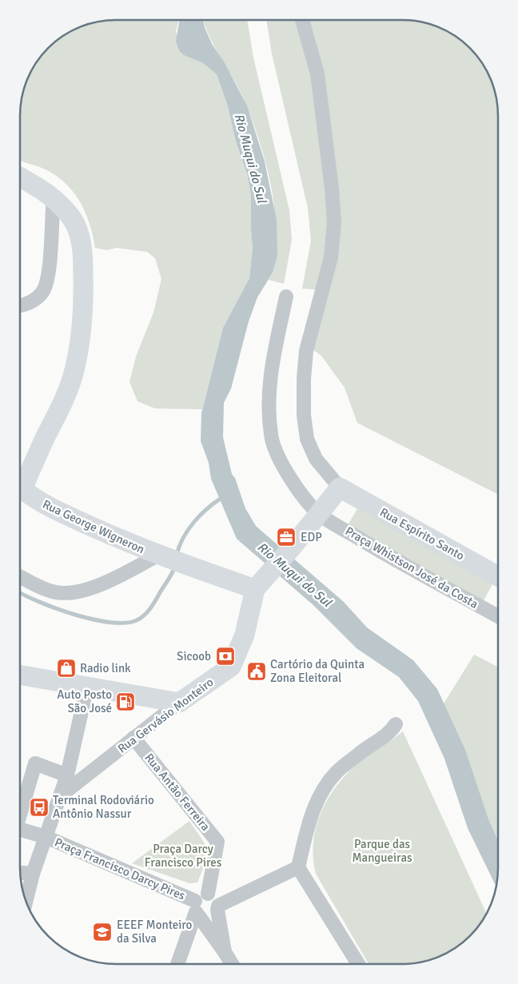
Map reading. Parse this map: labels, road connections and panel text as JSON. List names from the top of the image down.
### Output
{
  "streets": {
    "main road": ["Rua George Wigneron", "Rua Espírito Santo", "Rua Gervásio Monteiro"],
    "street": ["Praça Whistson José da Costa", "Rua Antão Ferreira", "Praça Francisco Darcy Pires"]
  },
  "crossings": [
    ["Rua George Wigneron", "Rua Gervásio Monteiro"],
    ["Rua Gervásio Monteiro", "Rua Antão Ferreira"],
    ["Rua Antão Ferreira", "Praça Francisco Darcy Pires"]
  ],
  "water": ["Rio Muqui do Sul"],
  "parks": ["Parque das Mangueiras", "Praça Darcy Francisco Pires"],
  "places": {
    "office": ["EDP"],
    "bank": ["Sicoob"],
    "shop": ["Radio link"],
    "public building": ["Cartório da Quinta Zona Eleitoral"],
    "fuel station": ["Auto Posto São José"],
    "bus stop": ["Terminal Rodoviário Antônio Nassur"],
    "school or university": ["EEEF Monteiro da Silva"]
  }
}
